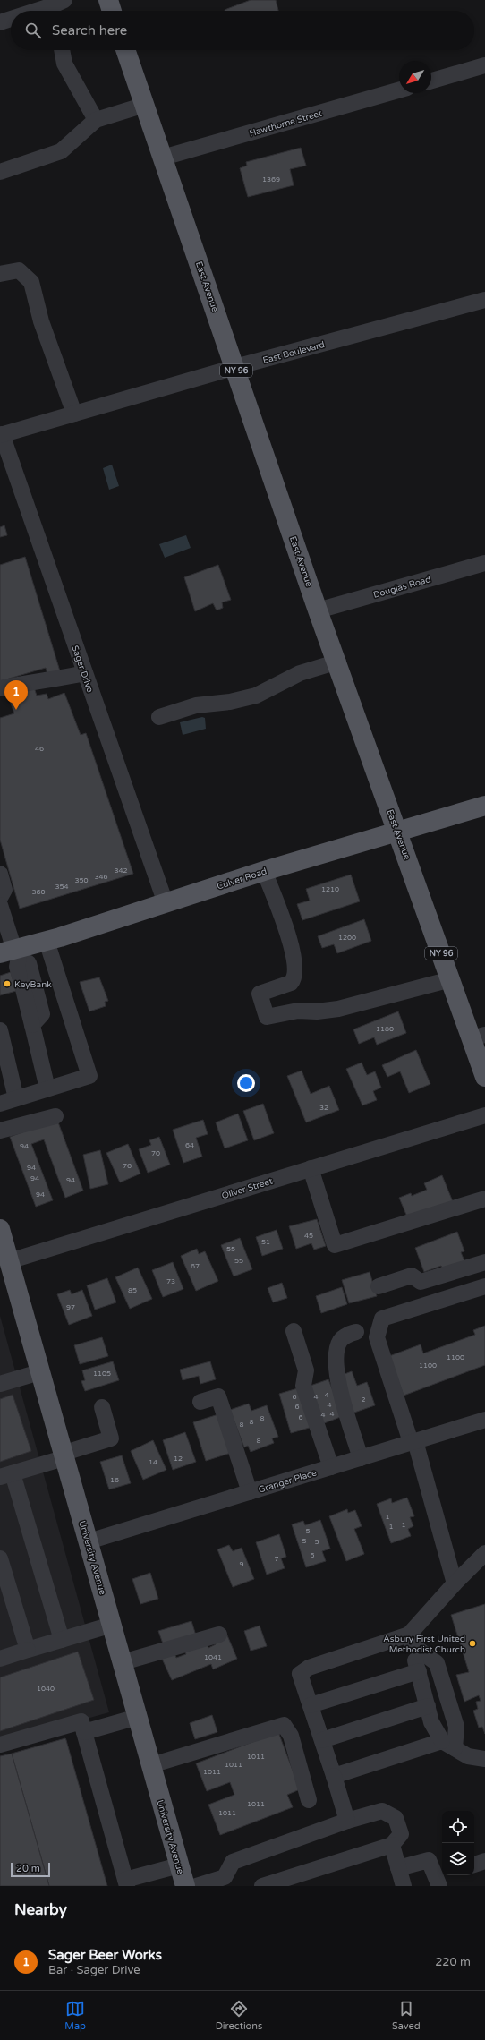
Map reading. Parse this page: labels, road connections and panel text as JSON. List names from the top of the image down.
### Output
{
  "streets": {
    "main road": [
      "East Avenue",
      "NY 96",
      "Culver Road",
      "University Avenue"
    ],
    "street": [
      "Hawthorne Street",
      "East Boulevard",
      "Douglas Road",
      "Sager Drive",
      "Oliver Street",
      "Granger Place"
    ]
  },
  "crossings": [
    ["Hawthorne Street", "East Avenue"],
    ["East Avenue", "East Boulevard"],
    ["East Avenue", "Douglas Road"],
    ["East Avenue", "Culver Road"],
    ["East Boulevard", "Sager Drive"],
    ["Sager Drive", "Culver Road"],
    ["Oliver Street", "University Avenue"],
    ["Granger Place", "University Avenue"]
  ],
  "places": ["KeyBank", "Asbury First United Methodist Church"],
  "house_numbers": [
    "1369",
    "46",
    "342",
    "346",
    "350",
    "354",
    "1210",
    "360",
    "1200",
    "1180",
    "32",
    "64",
    "94",
    "70",
    "76",
    "94",
    "94",
    "94",
    "94",
    "45",
    "51",
    "55",
    "55",
    "67",
    "73",
    "85",
    "97",
    "1100",
    "1100",
    "1105",
    "4",
    "6",
    "4",
    "2",
    "4",
    "6",
    "4",
    "4",
    "6",
    "8",
    "8",
    "8",
    "8",
    "12",
    "14",
    "16",
    "1",
    "1",
    "1",
    "5",
    "5",
    "5",
    "5",
    "7",
    "9",
    "1041",
    "1040",
    "1011",
    "1011",
    "1011",
    "1011",
    "1011"
  ],
  "scale_bar": "20 m",
  "north": "bottom left",
  "page": {
    "search": "Search here",
    "pins": "1",
    "scale": "20 m",
    "heading": "Nearby",
    "list": [
      {
        "mark": "1",
        "name": "Sager Beer Works",
        "note": "Bar · Sager Drive",
        "value": "220 m"
      }
    ],
    "nav": ["Map", "Directions", "Saved"]
  }
}
